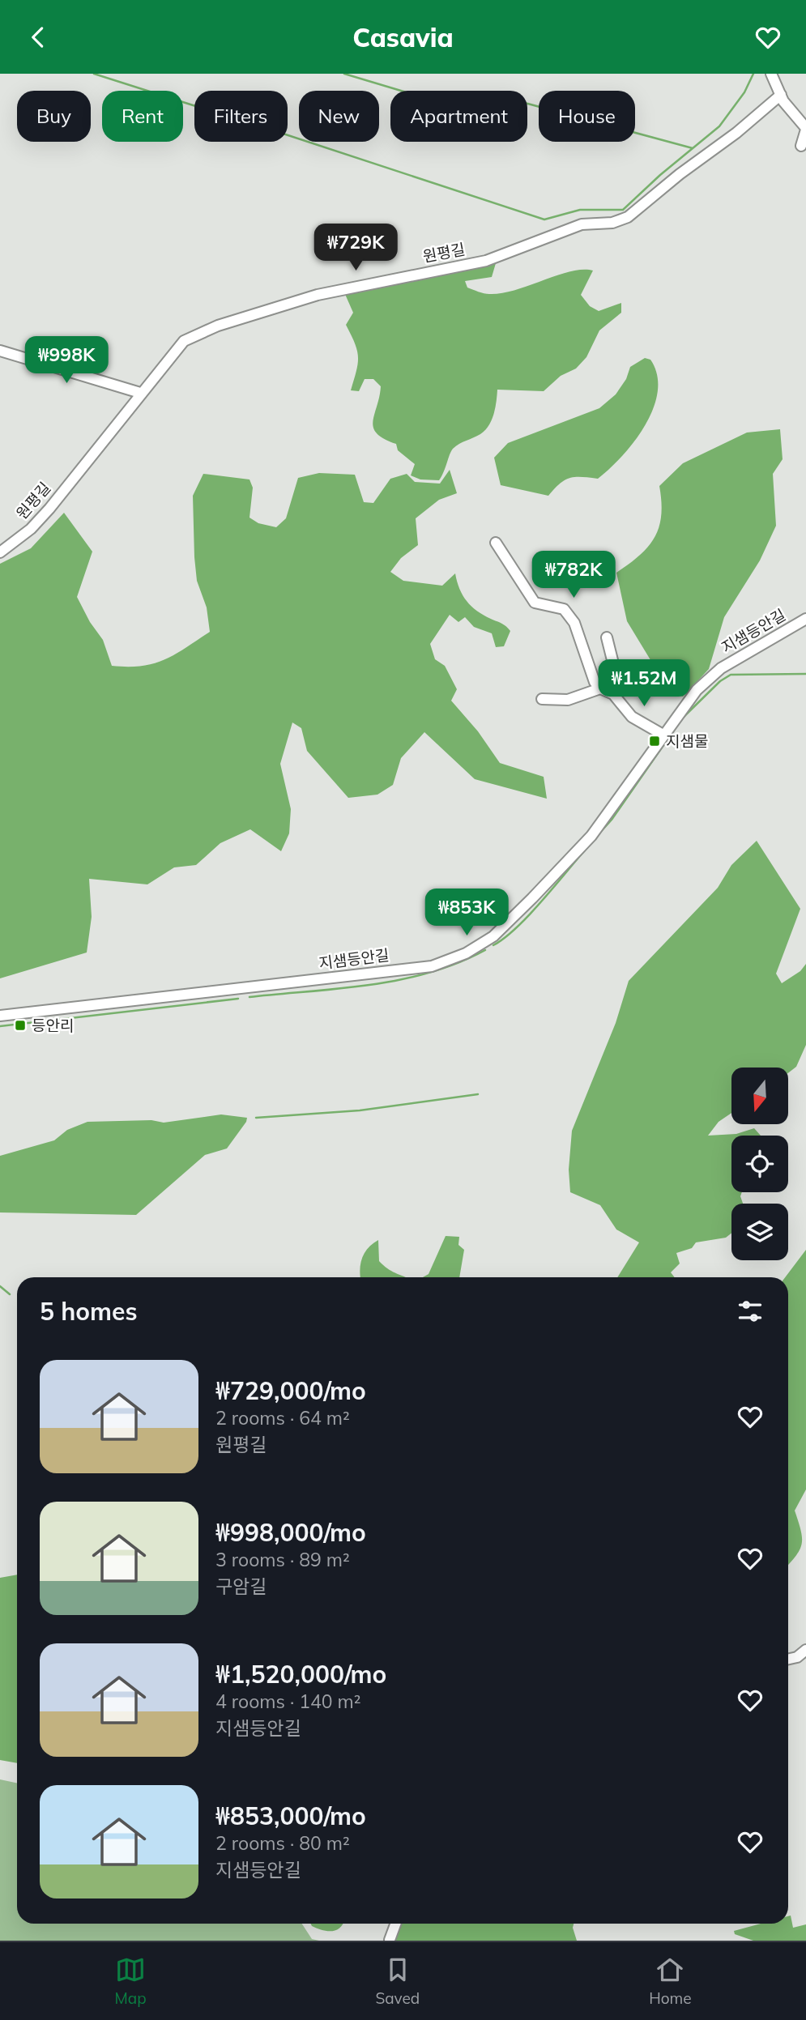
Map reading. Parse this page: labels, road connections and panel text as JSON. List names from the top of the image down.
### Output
{
  "streets": {
    "street": ["원평길", "지샘등안길"]
  },
  "places": {
    "transit": ["지샘물", "등안리"]
  },
  "north": "bottom",
  "page": {
    "header": "Casavia",
    "chip": [
      "Buy",
      "Rent",
      "Filters",
      "New",
      "Apartment",
      "House"
    ],
    "price": [
      "₩729K",
      "₩998K",
      "₩782K",
      "₩1.52M",
      "₩853K"
    ],
    "heading": "5 homes",
    "list": [
      {
        "name": "₩729,000/mo",
        "note": "2 rooms · 64 m² · 원평길"
      },
      {
        "name": "₩998,000/mo",
        "note": "3 rooms · 89 m² · 구암길"
      },
      {
        "name": "₩1,520,000/mo",
        "note": "4 rooms · 140 m² · 지샘등안길"
      },
      {
        "name": "₩853,000/mo",
        "note": "2 rooms · 80 m² · 지샘등안길"
      }
    ],
    "tabs": ["Map", "Saved", "Home"]
  }
}
